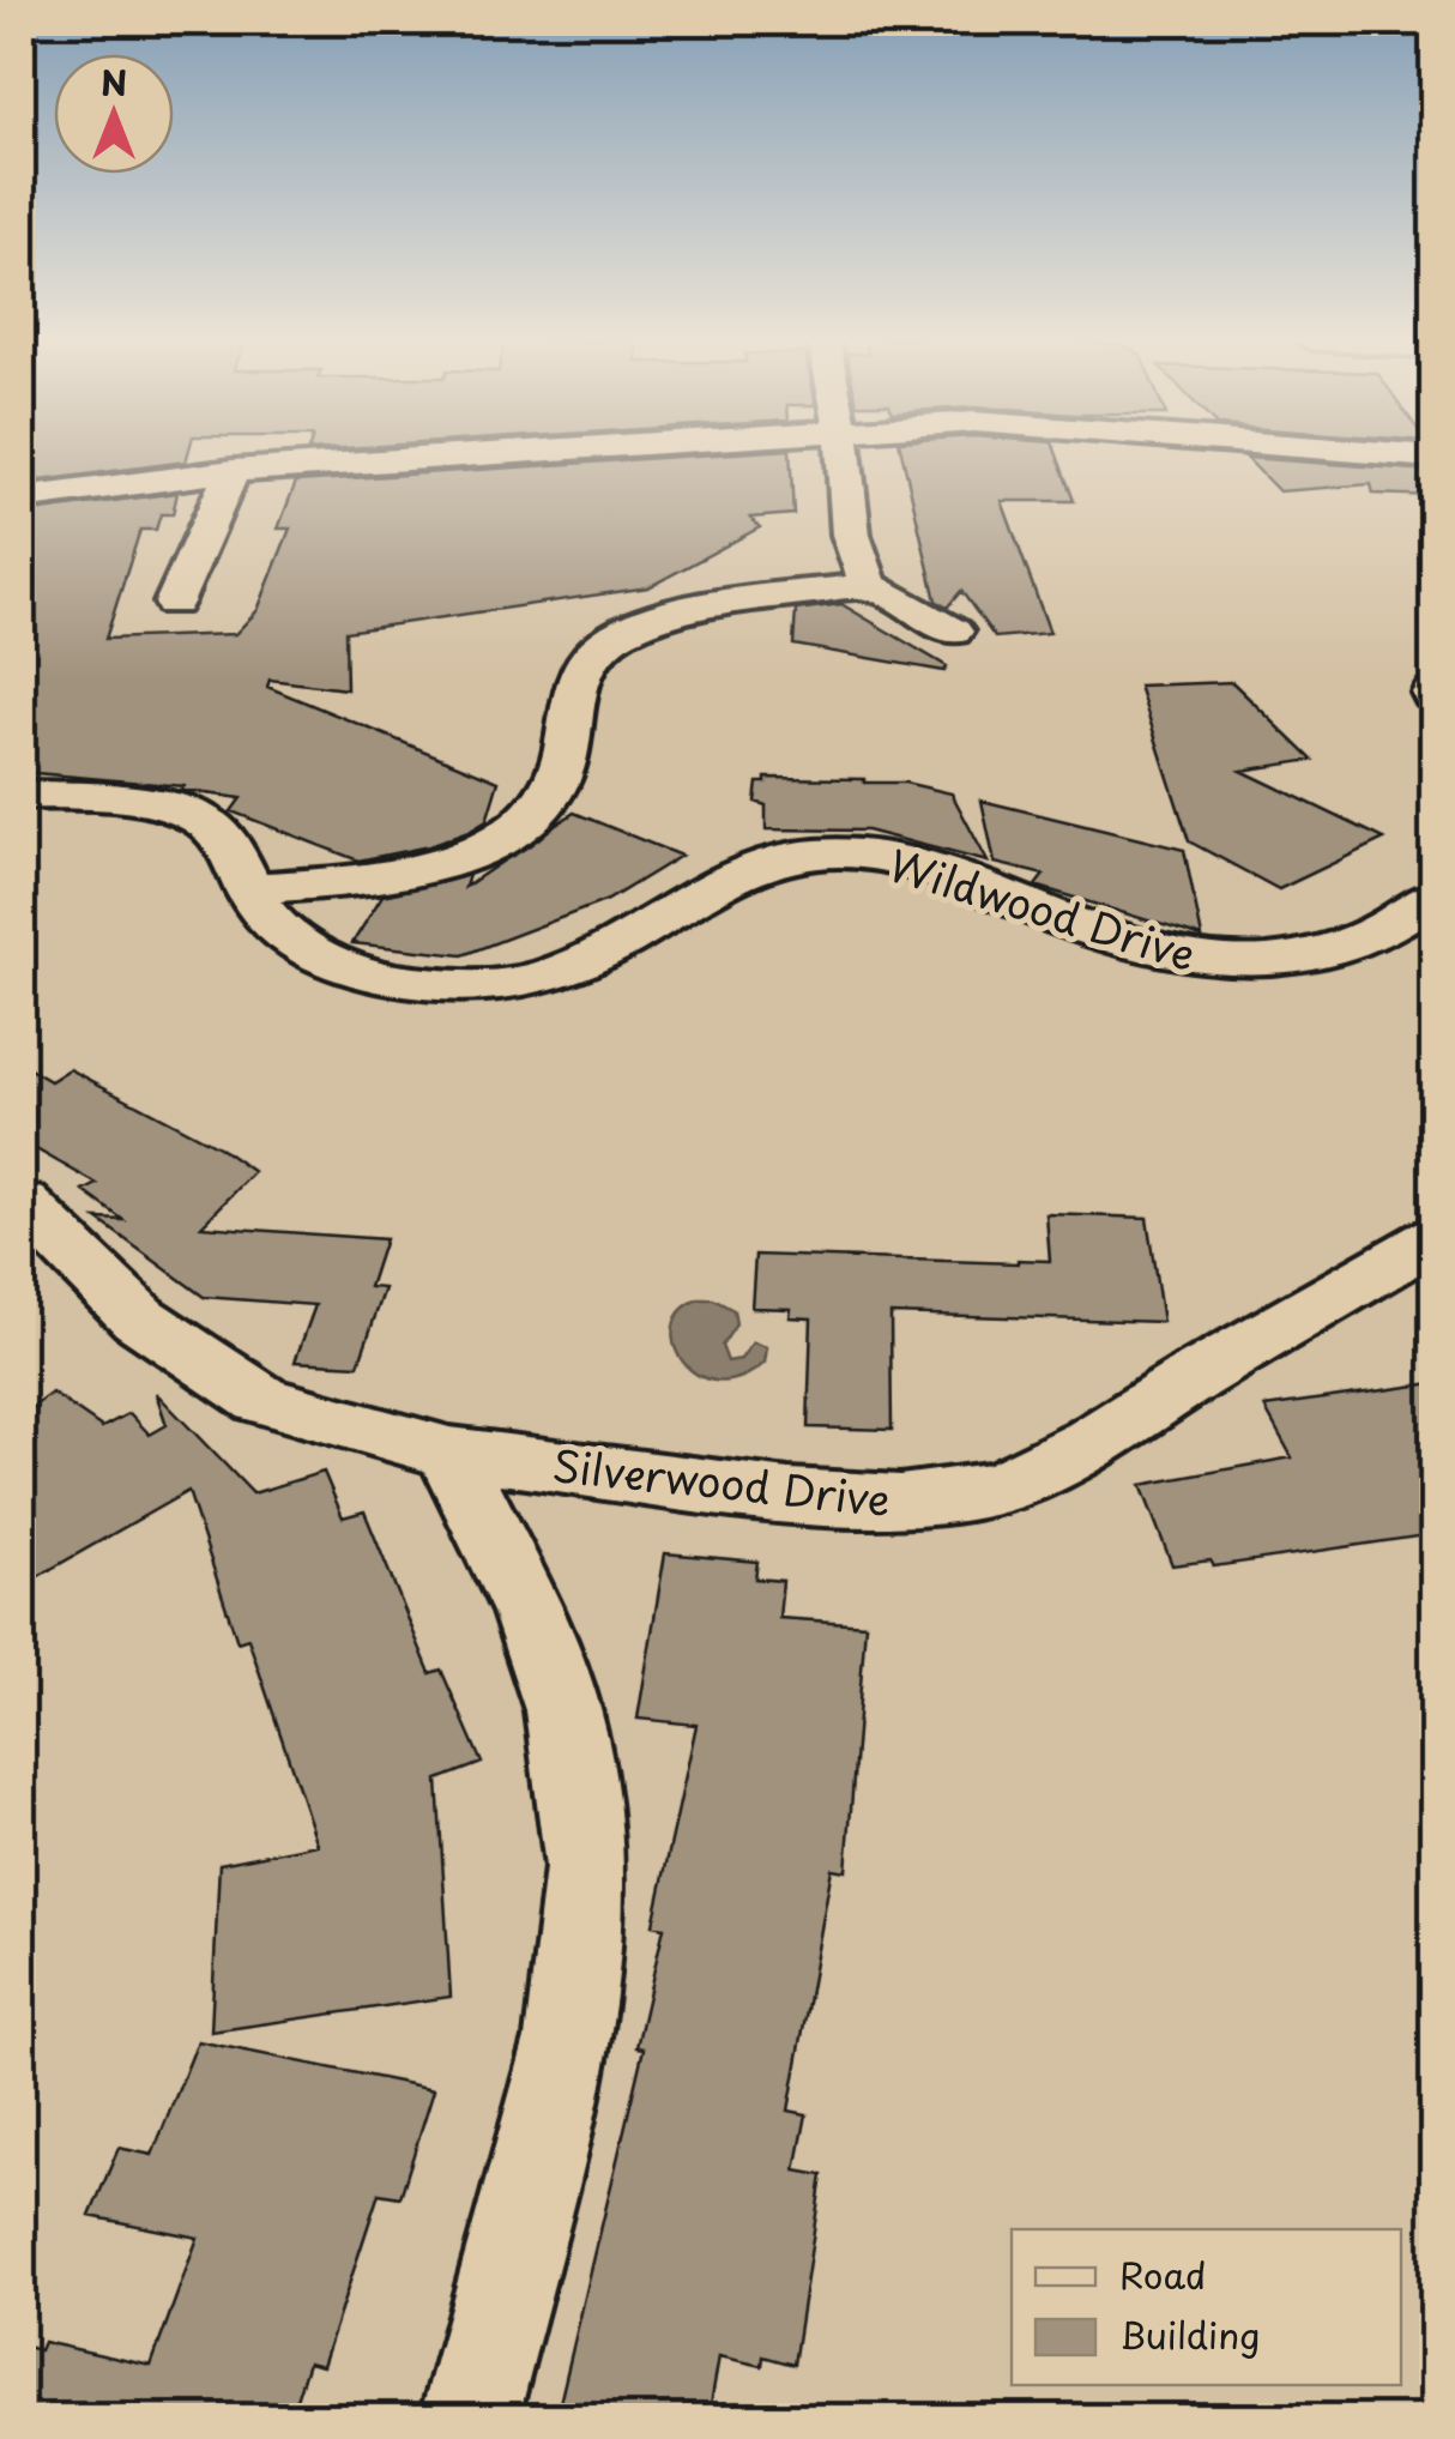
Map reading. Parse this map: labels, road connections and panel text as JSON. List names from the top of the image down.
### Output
{
  "streets": {
    "street": ["Wildwood Drive", "Silverwood Drive"]
  },
  "legend": ["Road", "Building"],
  "north": "top"
}
